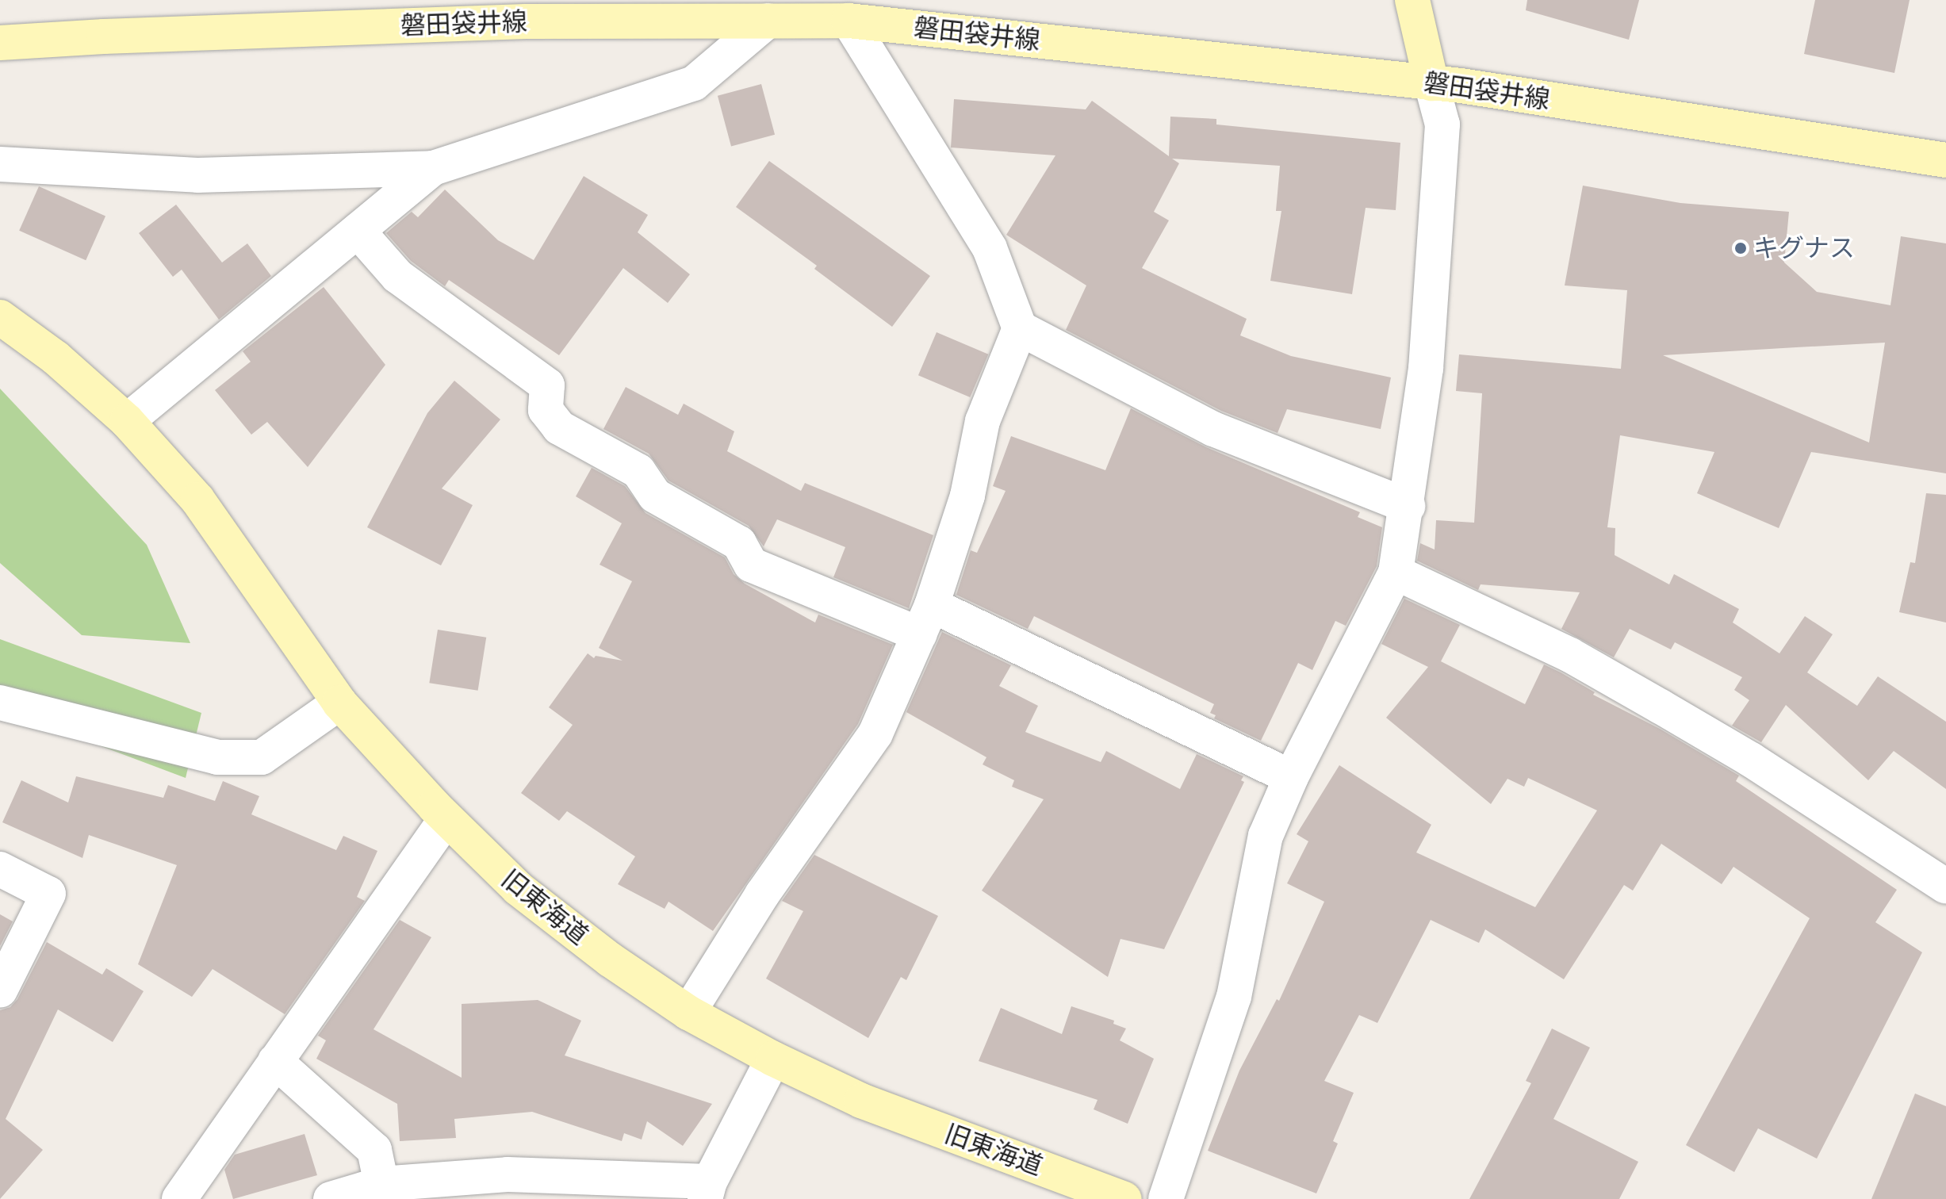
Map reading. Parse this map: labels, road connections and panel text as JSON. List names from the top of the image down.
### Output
{
  "streets": {
    "main road": ["磐田袋井線", "旧東海道"]
  },
  "places": ["キグナス"]
}
